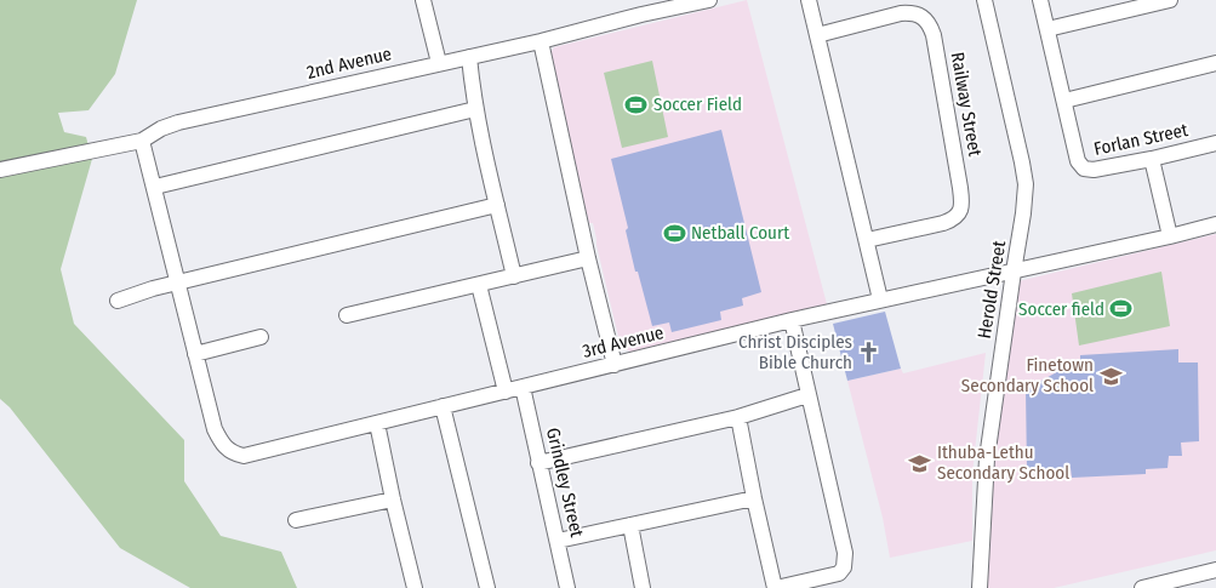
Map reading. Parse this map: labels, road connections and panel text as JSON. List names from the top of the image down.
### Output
{
  "streets": {
    "street": [
      "2nd Avenue",
      "Railway Street",
      "Forlan Street",
      "Herold Street",
      "3rd Avenue",
      "Grindley Street"
    ]
  },
  "crossings": [
    ["Herold Street", "3rd Avenue"],
    ["3rd Avenue", "Grindley Street"]
  ],
  "places": {
    "sports": ["Soccer Field", "Netball Court", "Soccer field"],
    "church": ["Christ Disciples Bible Church"],
    "school or university": ["Finetown Secondary School", "Ithuba-Lethu Secondary School"]
  }
}
